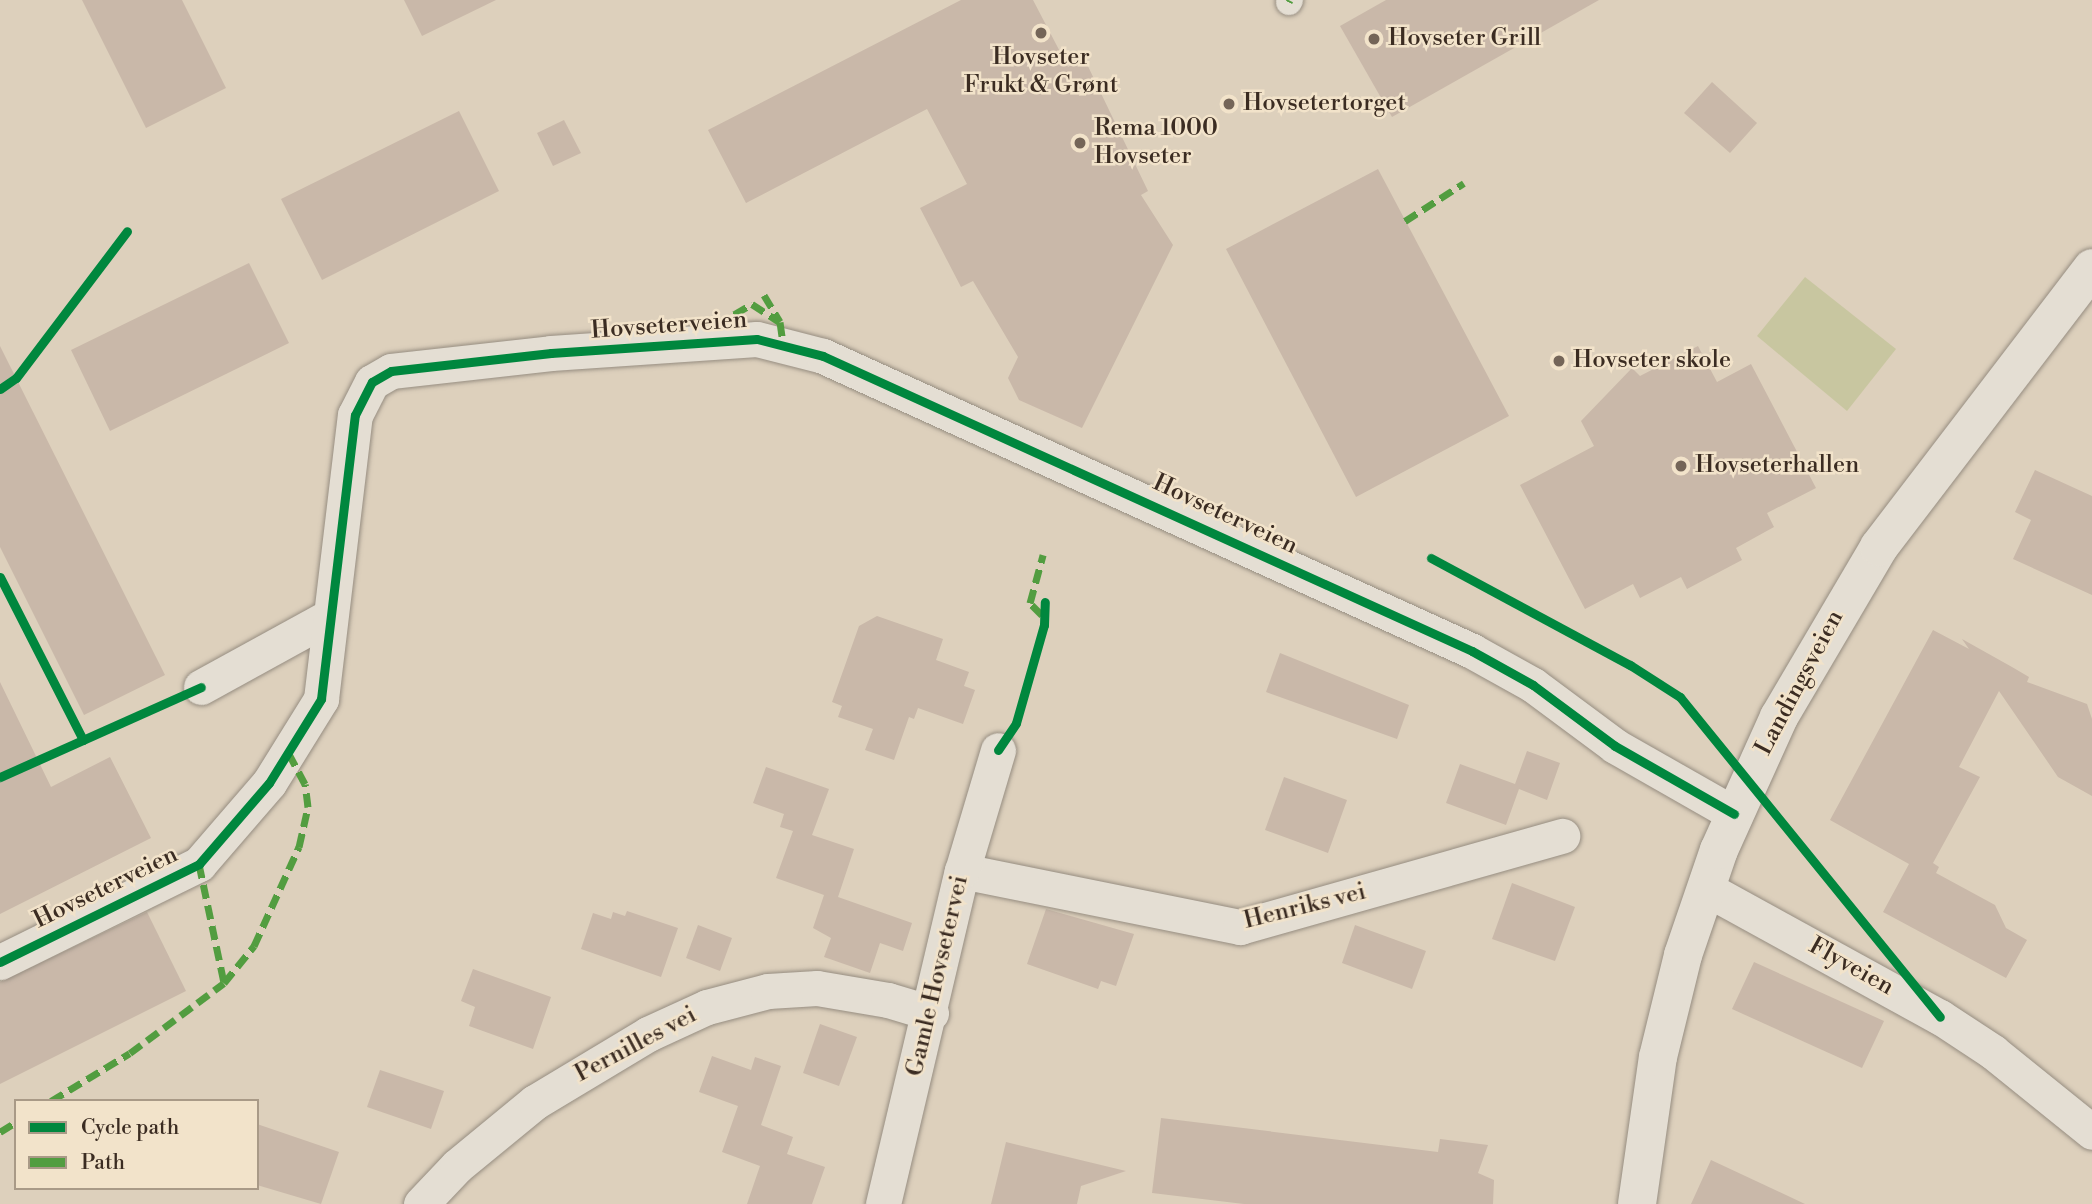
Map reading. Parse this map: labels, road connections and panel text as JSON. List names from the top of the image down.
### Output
{
  "streets": {
    "street": [
      "Hovseterveien",
      "Landingsveien",
      "Henriks vei",
      "Flyveien",
      "Gamle Hovsetervei",
      "Pernilles vei"
    ]
  },
  "crossings": [
    ["Hovseterveien", "Landingsveien"],
    ["Landingsveien", "Flyveien"],
    ["Henriks vei", "Gamle Hovsetervei"],
    ["Gamle Hovsetervei", "Pernilles vei"]
  ],
  "places": [
    "Hovseter Frukt & Grønt",
    "Hovseter Grill",
    "Hovsetertorget",
    "Rema 1000 Hovseter",
    "Hovseter skole",
    "Hovseterhallen"
  ],
  "legend": ["Cycle path", "Path"]
}
